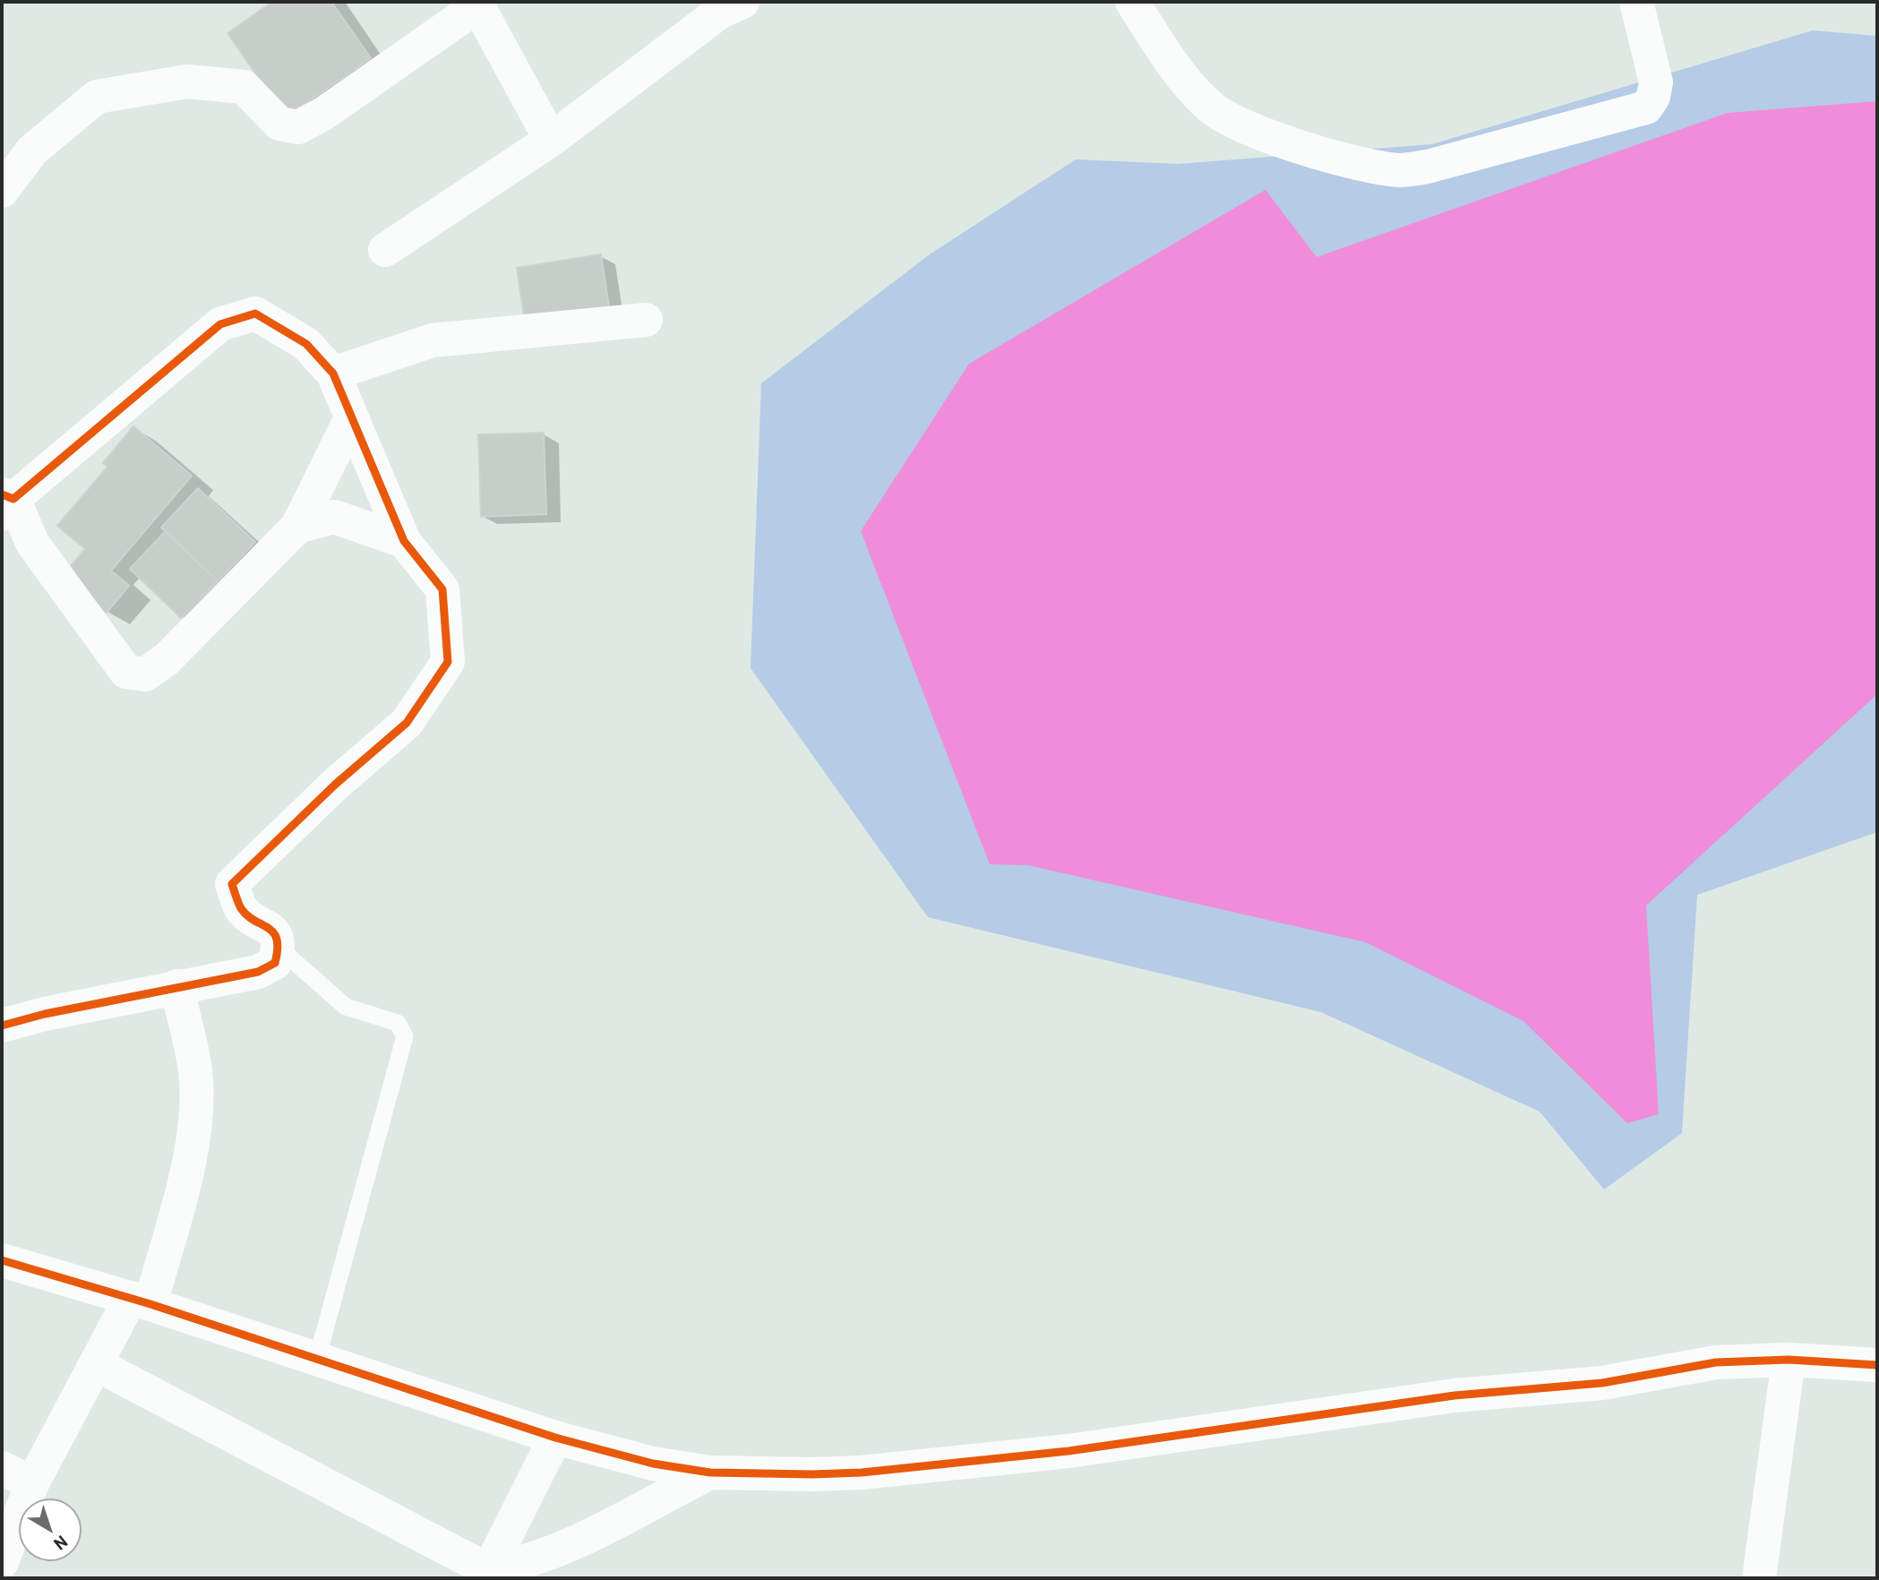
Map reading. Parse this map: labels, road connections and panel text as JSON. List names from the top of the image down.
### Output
{
  "north": "bottom right"
}
